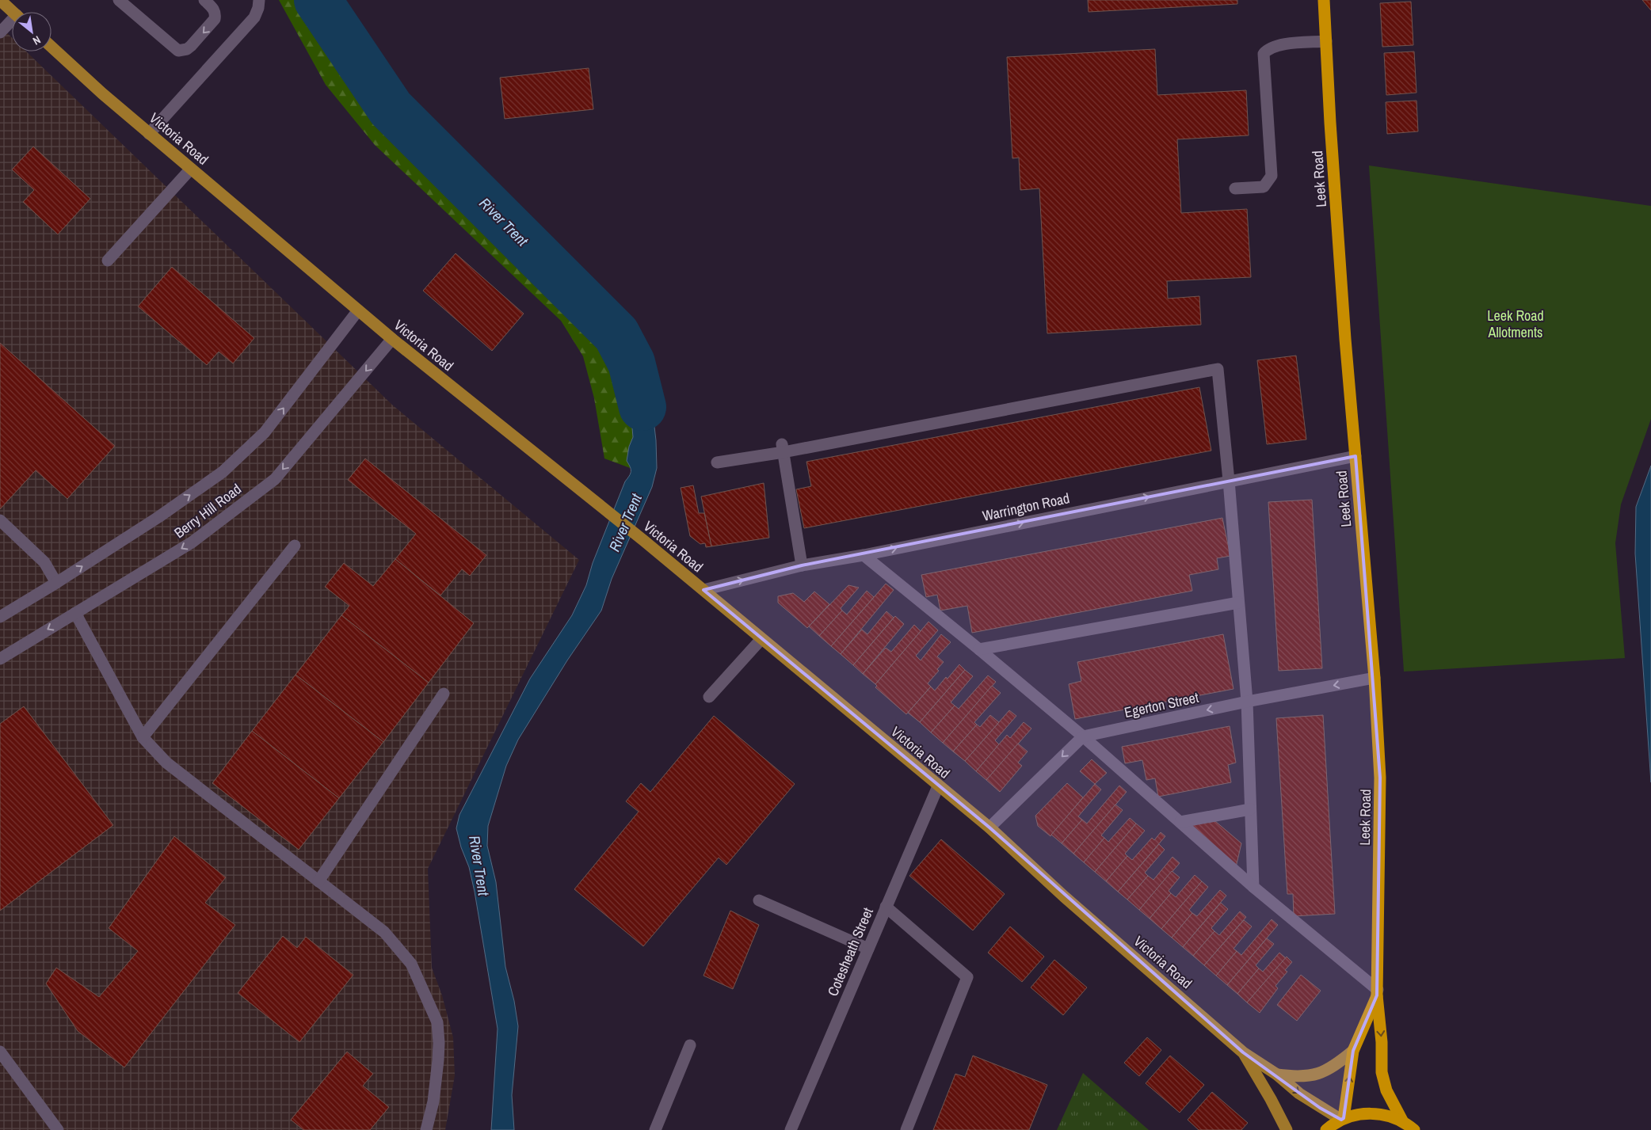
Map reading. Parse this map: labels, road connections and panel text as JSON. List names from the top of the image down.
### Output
{
  "streets": {
    "highway": ["Leek Road"],
    "main road": ["Victoria Road"],
    "street": [
      "Warrington Road",
      "Berry Hill Road",
      "Egerton Street",
      "Cotesheath Street"
    ]
  },
  "crossings": [
    ["Victoria Road", "Leek Road"],
    ["Victoria Road", "Warrington Road"],
    ["Victoria Road", "Berry Hill Road"],
    ["Victoria Road", "Cotesheath Street"],
    ["Leek Road", "Warrington Road"],
    ["Leek Road", "Egerton Street"]
  ],
  "one_way": ["Warrington Road"],
  "water": ["River Trent"],
  "parks": ["Leek Road Allotments"],
  "north": "bottom right"
}
